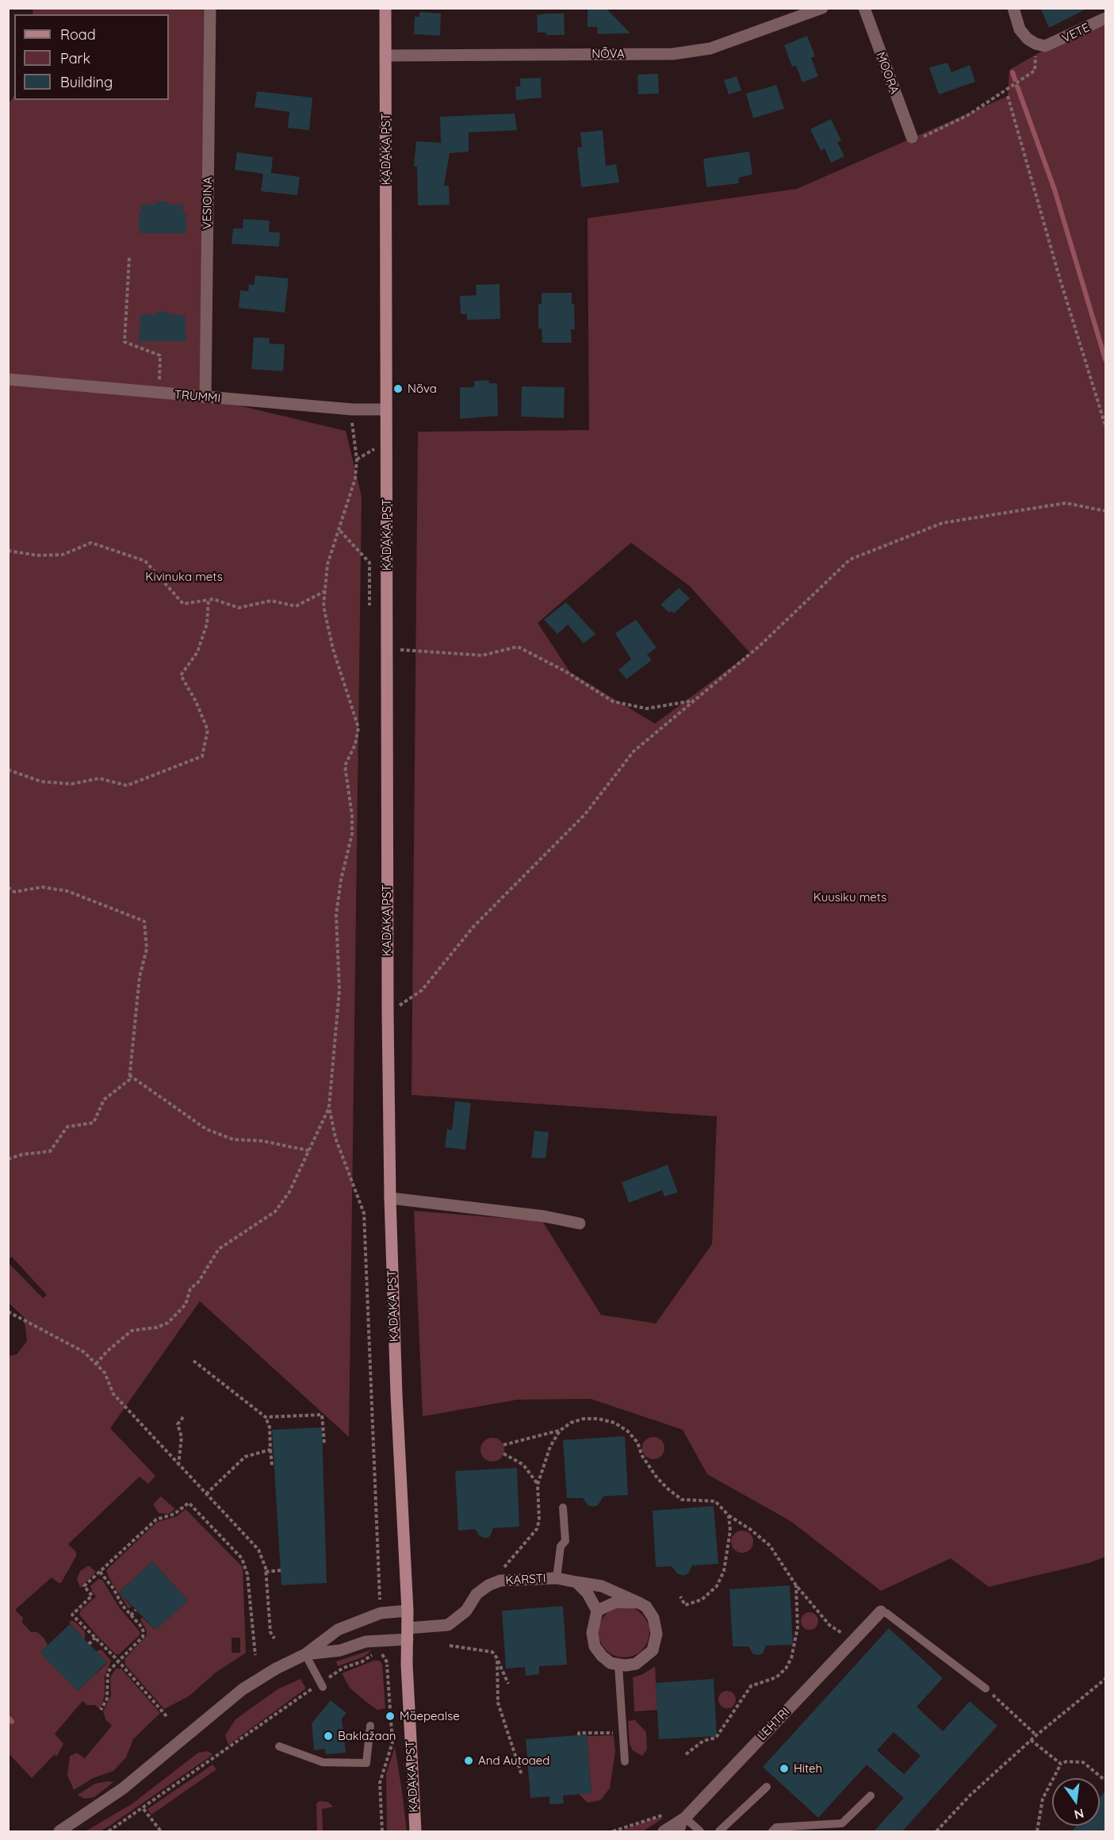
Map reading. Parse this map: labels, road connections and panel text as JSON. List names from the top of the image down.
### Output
{
  "streets": {
    "main road": ["KADAKA PST"],
    "street": [
      "VETE",
      "NÕVA",
      "MOORA",
      "VESIOINA",
      "TRUMMI",
      "KARSTI",
      "LEHTRI"
    ]
  },
  "crossings": [
    ["NÕVA", "KADAKA PST"],
    ["KADAKA PST", "TRUMMI"],
    ["KADAKA PST", "KARSTI"],
    ["VESIOINA", "TRUMMI"]
  ],
  "parks": ["Kivinuka mets", "Kuusiku mets"],
  "places": [
    "Nõva",
    "Mäepealse",
    "Baklažaan",
    "And Autoaed",
    "Hiteh"
  ],
  "legend": ["Road", "Park", "Building"],
  "north": "bottom"
}
